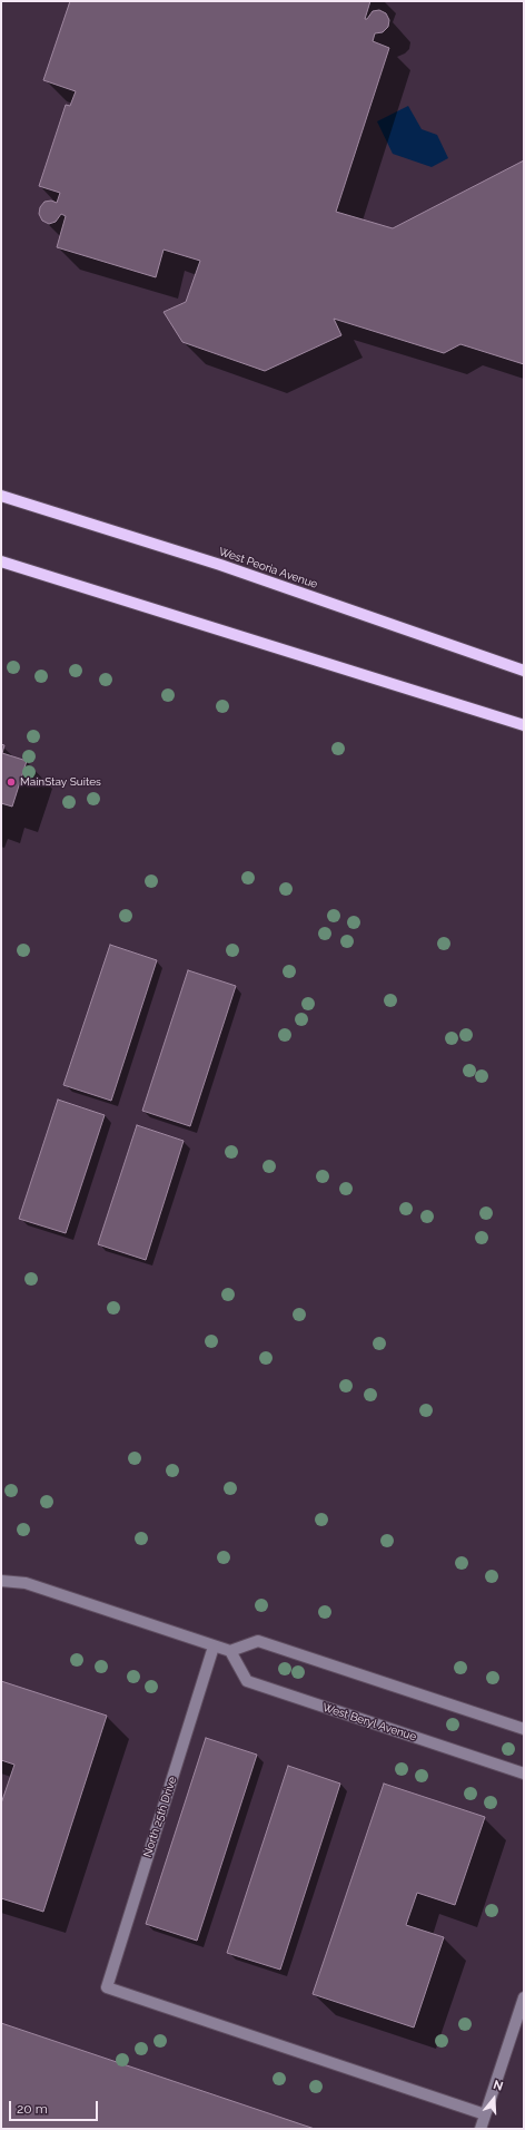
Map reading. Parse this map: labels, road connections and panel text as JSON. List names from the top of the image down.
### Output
{
  "streets": {
    "main road": ["West Peoria Avenue"],
    "street": ["West Beryl Avenue", "North 25th Drive"]
  },
  "places": ["MainStay Suites"],
  "scale_bar": "20 m",
  "north": "top"
}
